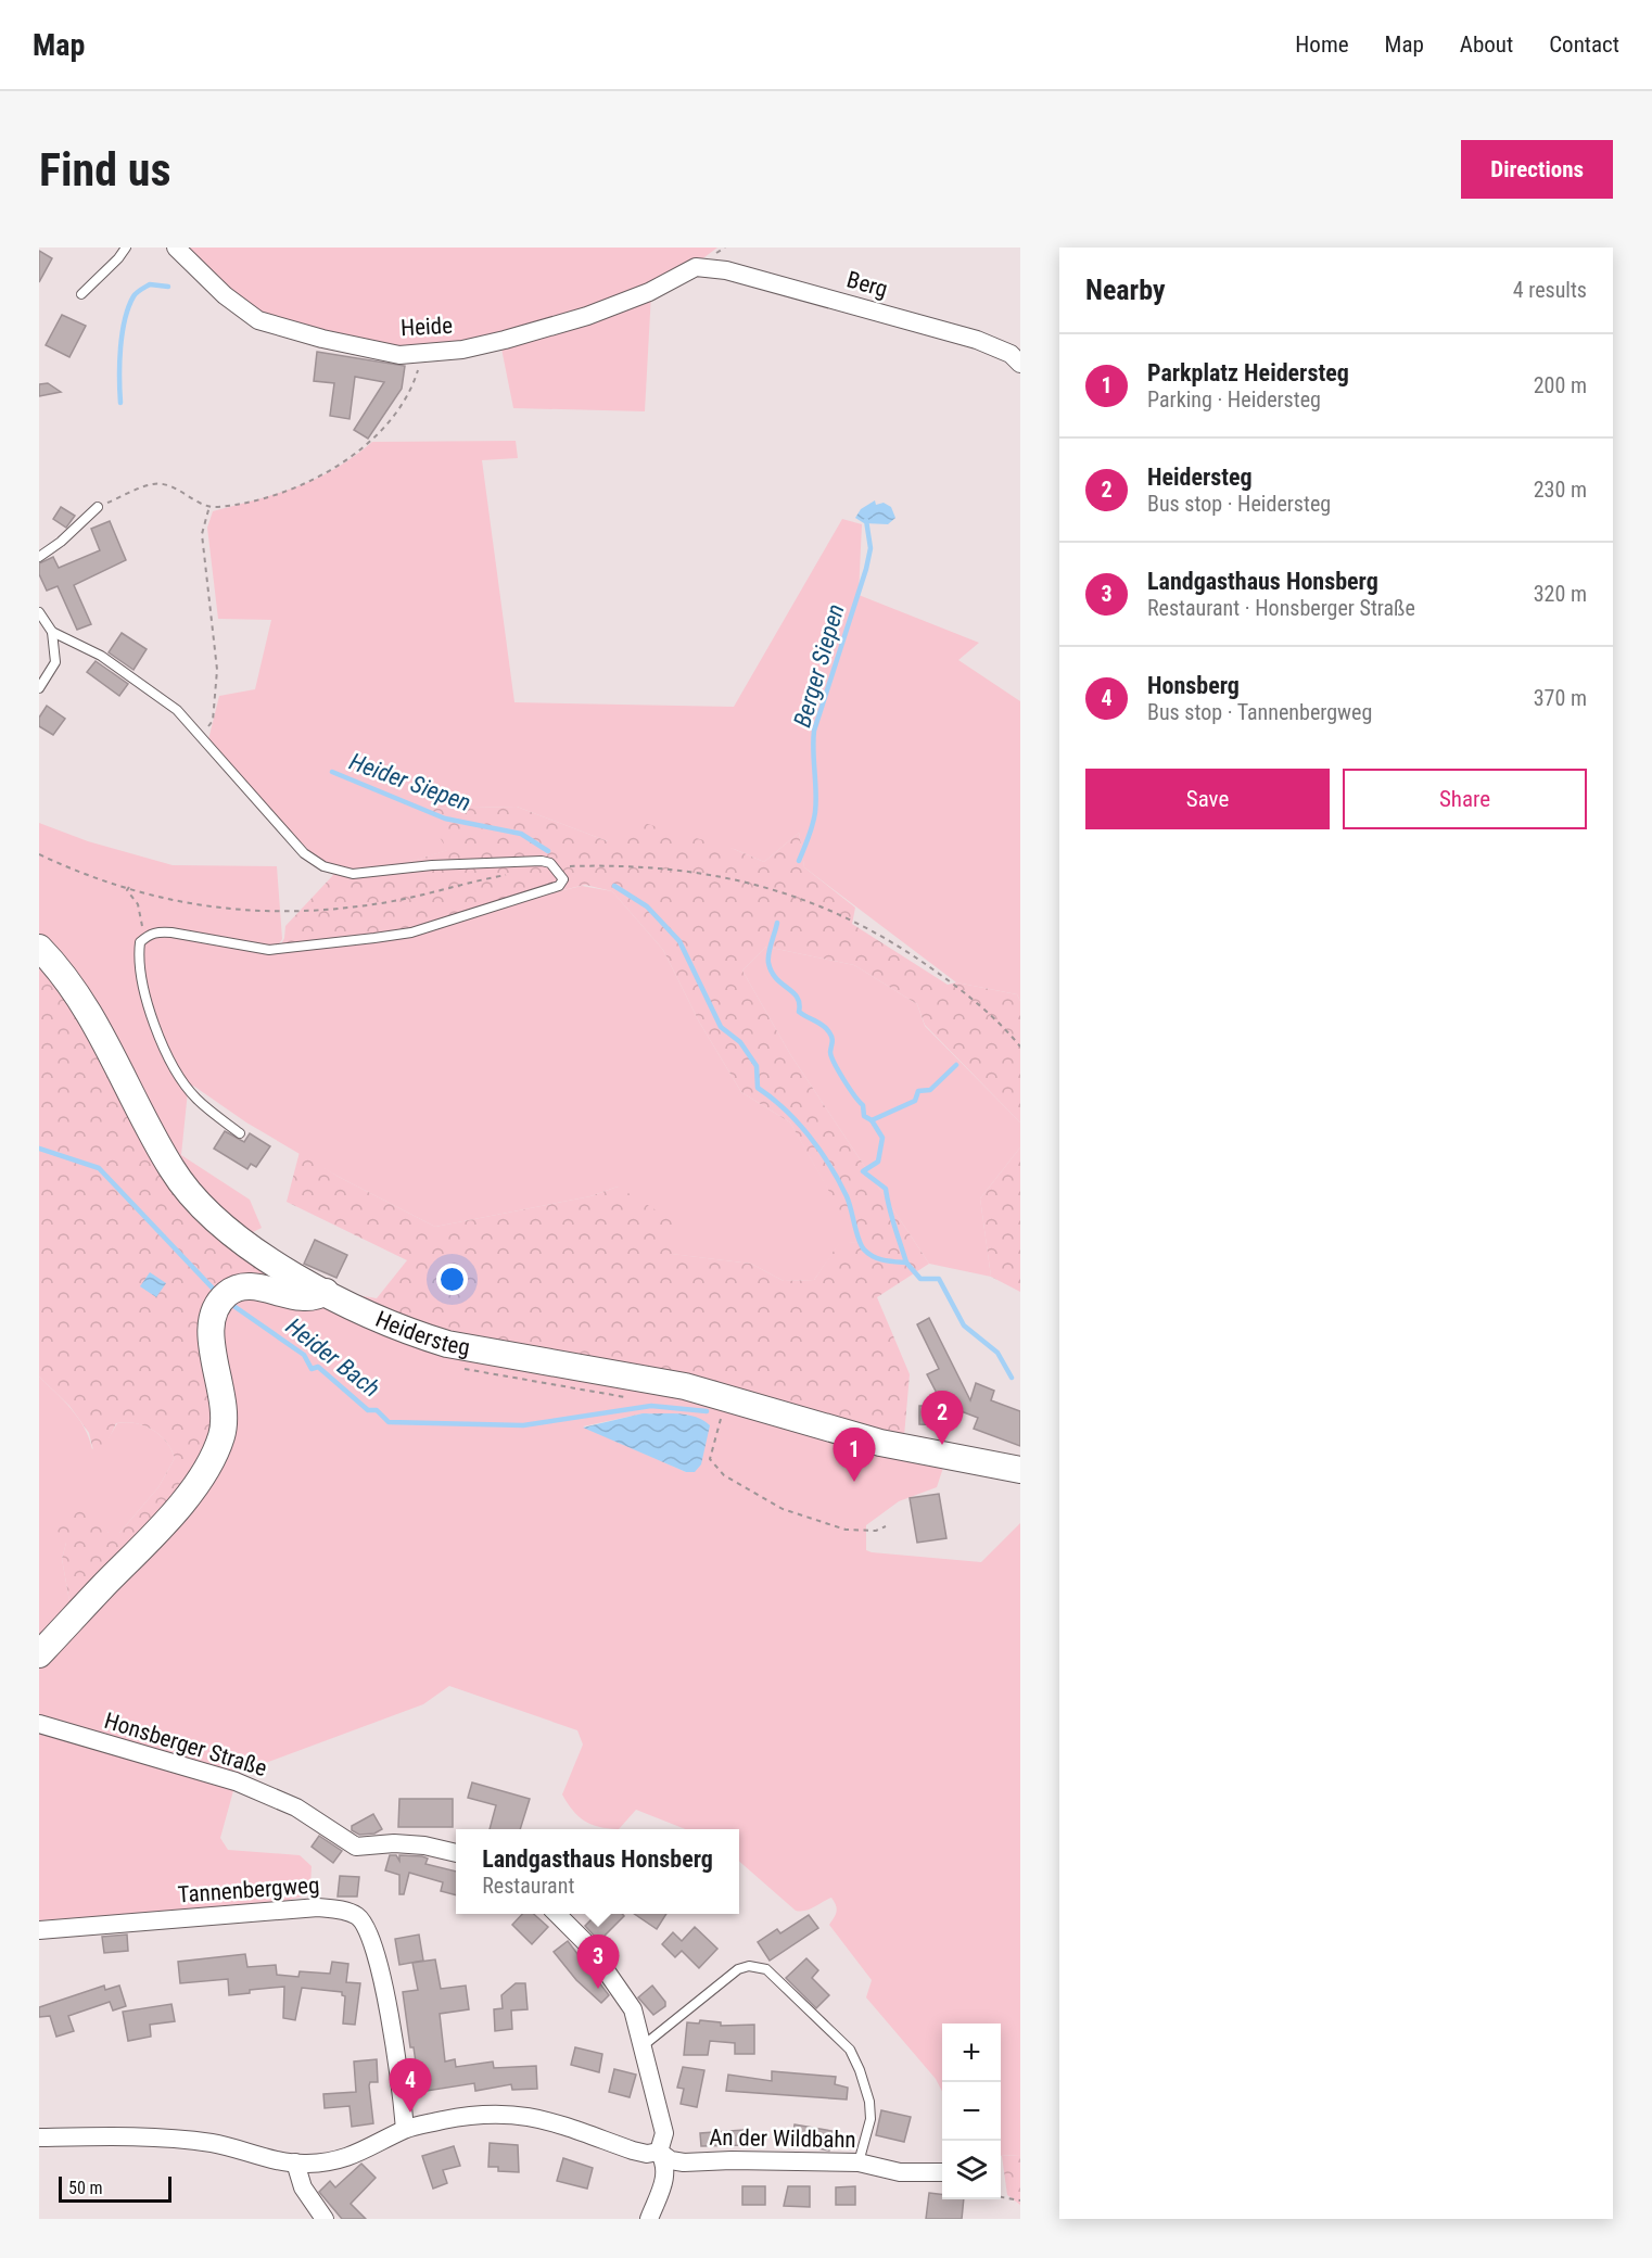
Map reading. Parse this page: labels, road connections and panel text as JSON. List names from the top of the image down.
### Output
{
  "streets": {
    "main road": ["Heidersteg"],
    "street": [
      "Berg",
      "Heide",
      "Honsberger Straße",
      "Tannenbergweg",
      "An der Wildbahn"
    ]
  },
  "crossings": [
    ["Berg", "Heide"]
  ],
  "water": ["Berger Siepen", "Heider Siepen", "Heider Bach"],
  "scale_bar": "50 m",
  "page": {
    "header": "Map",
    "nav": [
      "Home",
      "Map",
      "About",
      "Contact"
    ],
    "buttons": [
      "Directions",
      ["Save", "Share"]
    ],
    "title": "Find us",
    "heading": ["Nearby", "4 results"],
    "list": [
      {
        "mark": "1",
        "name": "Parkplatz Heidersteg",
        "note": "Parking · Heidersteg",
        "value": "200 m"
      },
      {
        "mark": "2",
        "name": "Heidersteg",
        "note": "Bus stop · Heidersteg",
        "value": "230 m"
      },
      {
        "mark": "3",
        "name": "Landgasthaus Honsberg",
        "note": "Restaurant · Honsberger Straße",
        "value": "320 m"
      },
      {
        "mark": "4",
        "name": "Honsberg",
        "note": "Bus stop · Tannenbergweg",
        "value": "370 m"
      }
    ],
    "pins": [
      "2",
      "1",
      "3",
      "4"
    ],
    "popup": ["Landgasthaus Honsberg", "Restaurant"],
    "map_buttons": ["+", "−"],
    "scale": "50 m"
  }
}
